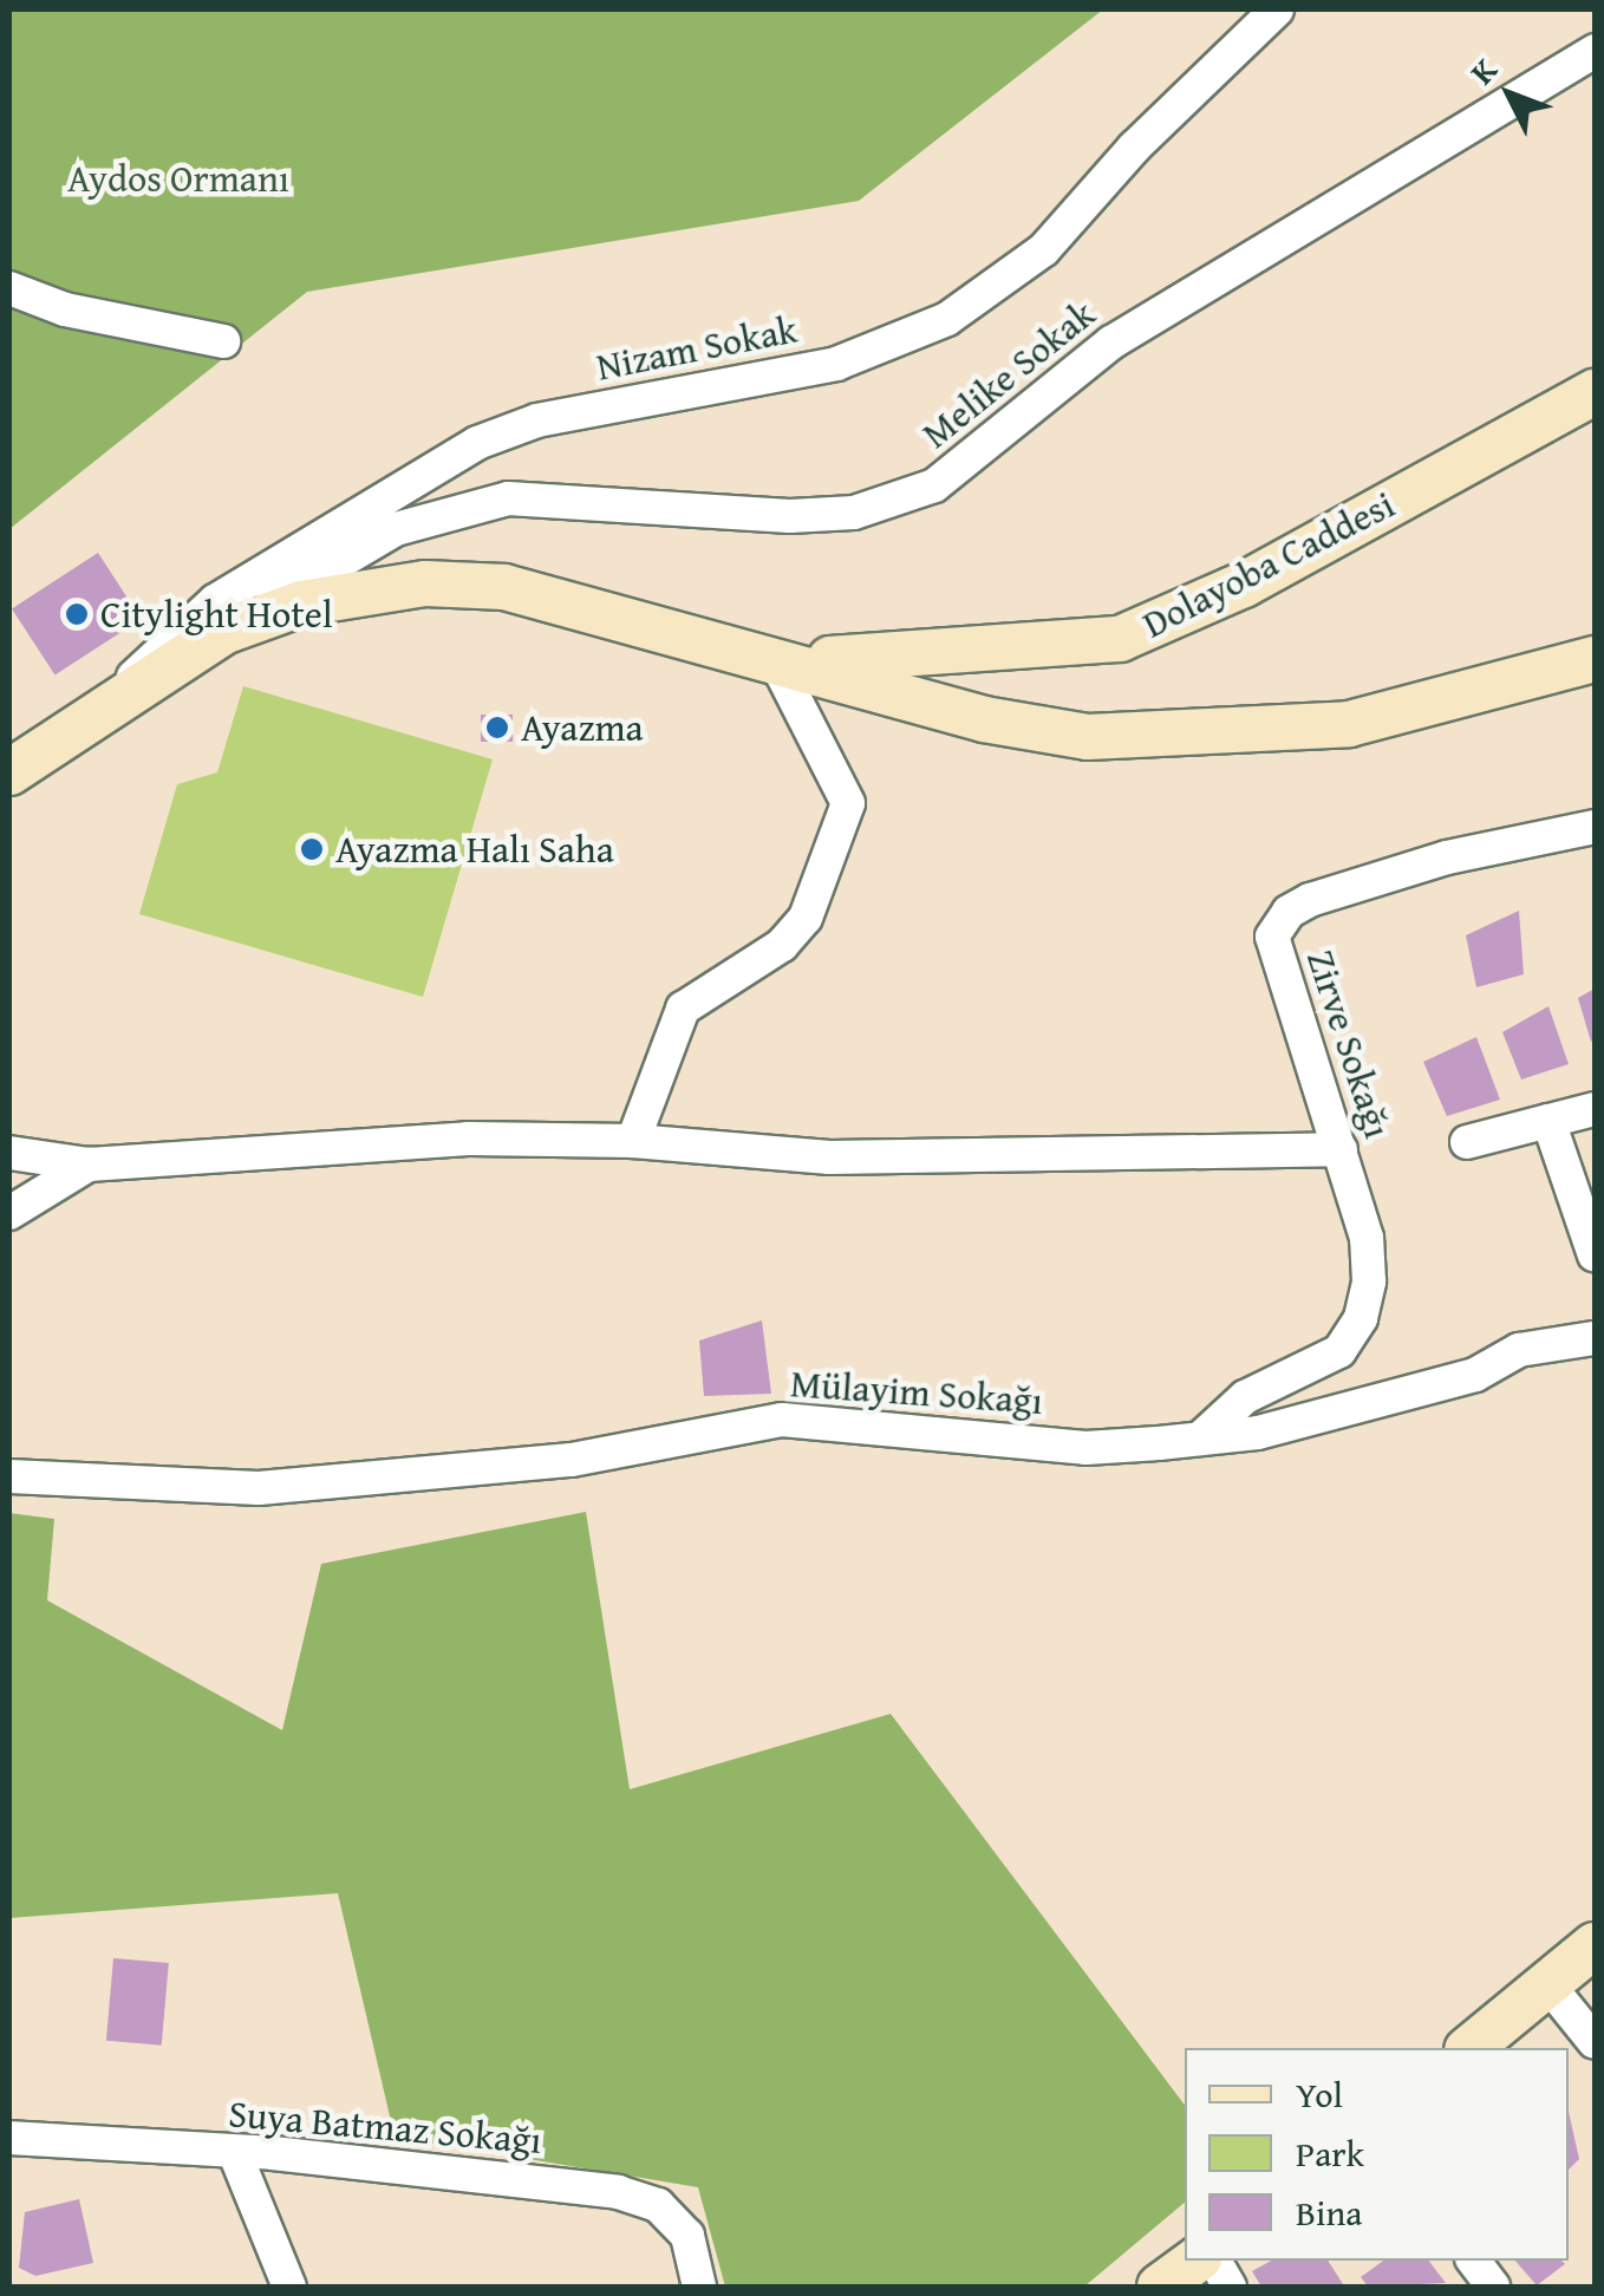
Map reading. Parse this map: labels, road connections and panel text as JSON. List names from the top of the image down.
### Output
{
  "streets": {
    "street": [
      "Nizam Sokak",
      "Melike Sokak",
      "Dolayoba Caddesi",
      "Zirve Sokağı",
      "Mülayim Sokağı",
      "Suya Batmaz Sokağı"
    ]
  },
  "crossings": [
    ["Zirve Sokağı", "Mülayim Sokağı"]
  ],
  "parks": ["Aydos Ormanı"],
  "places": ["Citylight Hotel", "Ayazma", "Ayazma Halı Saha"],
  "legend": ["Yol", "Park", "Bina"],
  "north": "top left"
}
